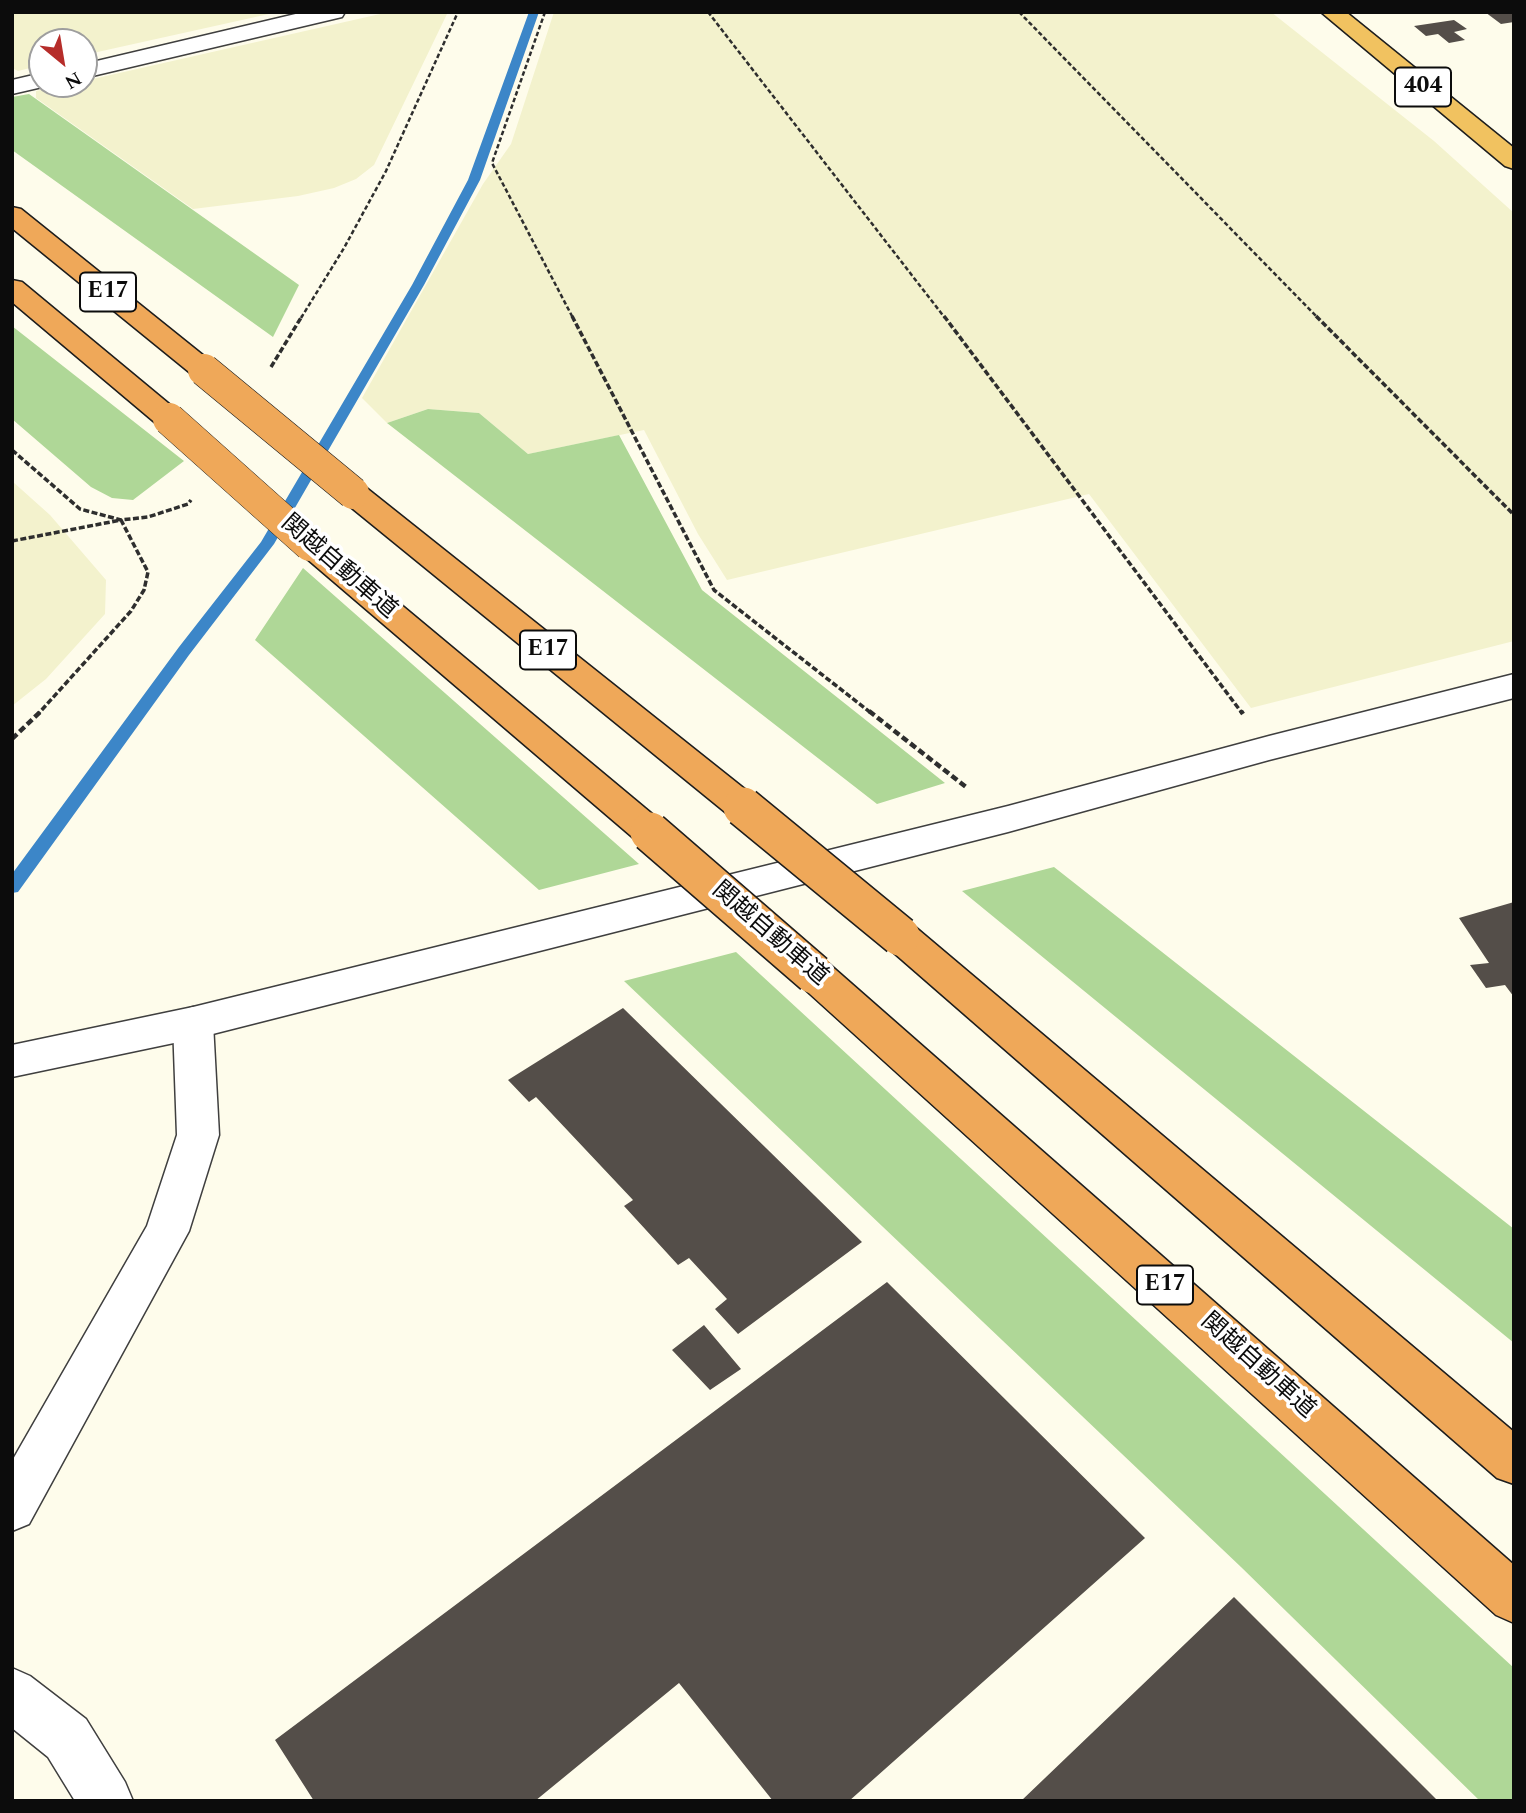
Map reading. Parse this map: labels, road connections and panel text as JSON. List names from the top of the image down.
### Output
{
  "streets": {
    "highway": ["404", "E17", "関越自動車道"]
  },
  "north": "bottom right"
}
